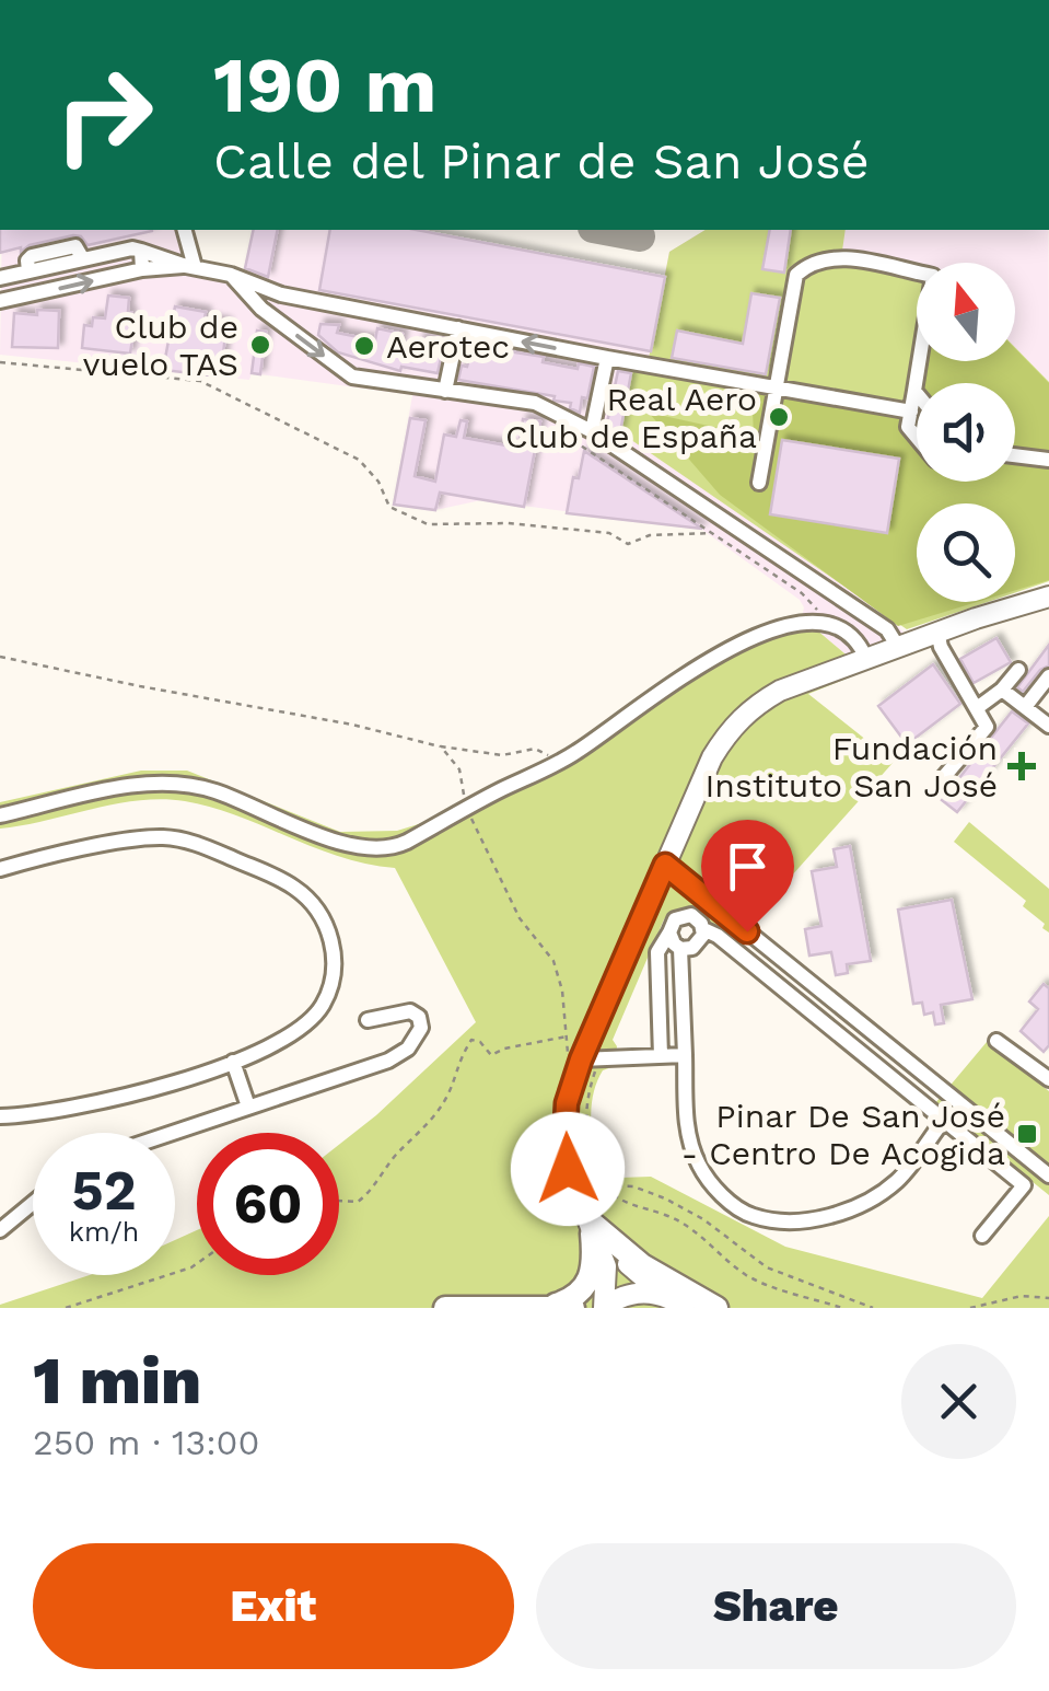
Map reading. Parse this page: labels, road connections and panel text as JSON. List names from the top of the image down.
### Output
{
  "places": {
    "other": ["Club de vuelo TAS", "Aerotec", "Real Aero Club de España"],
    "health": ["Fundación Instituto San José"],
    "transit": ["Pinar De San José - Centro De Acogida"]
  },
  "north": "top",
  "page": {
    "turn": ["190 m", "Calle del Pinar de San José"],
    "speed": "52 km/h",
    "limit": "60",
    "heading": ["1 min", "250 m · 13:00"],
    "buttons": ["Exit", "Share"]
  }
}
